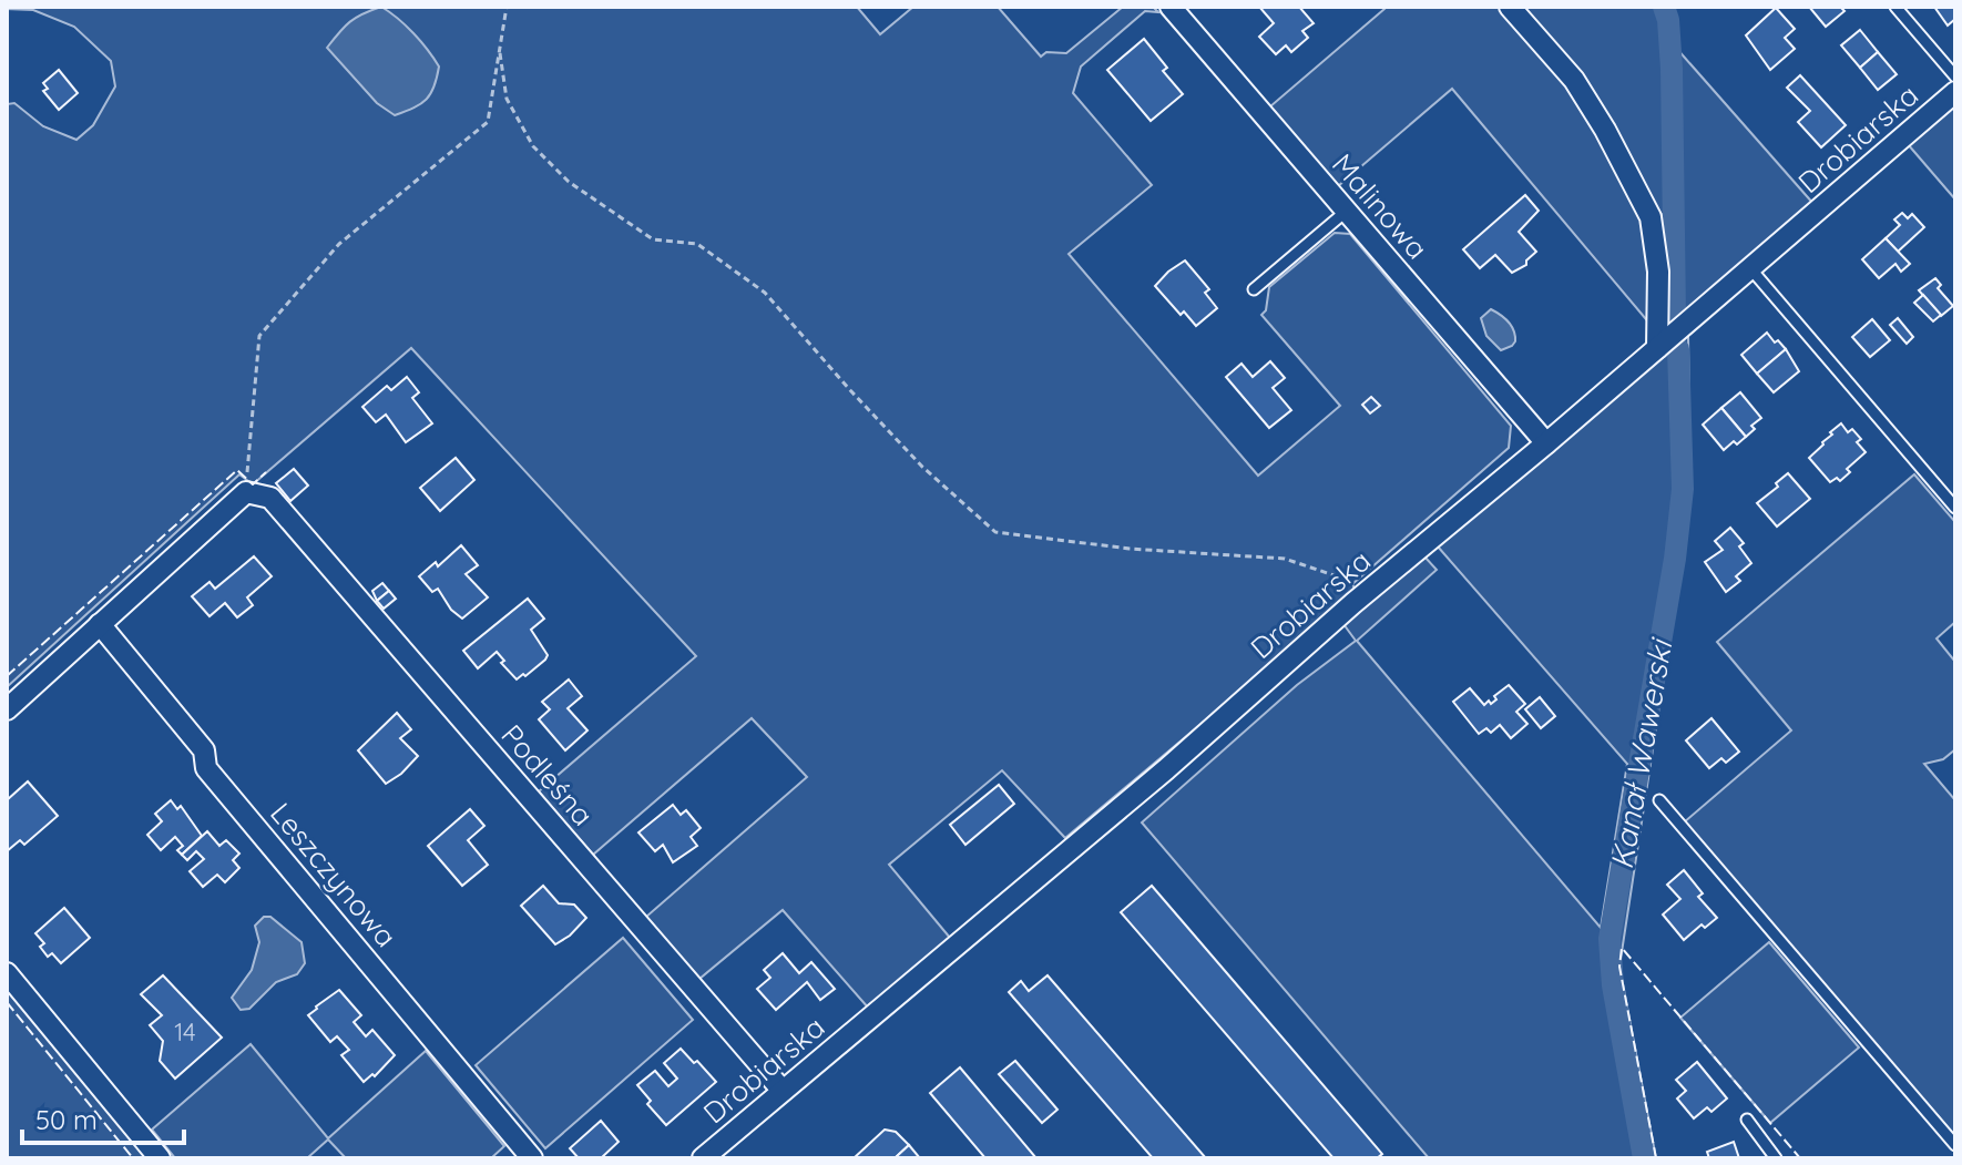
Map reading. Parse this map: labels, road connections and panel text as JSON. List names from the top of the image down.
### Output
{
  "streets": {
    "street": [
      "Drobiarska",
      "Malinowa",
      "Podleśna",
      "Leszczynowa"
    ]
  },
  "crossings": [
    ["Drobiarska", "Malinowa"],
    ["Drobiarska", "Podleśna"],
    ["Podleśna", "Leszczynowa"]
  ],
  "water": ["Kanał Wawerski"],
  "house_numbers": ["14"],
  "scale_bar": "50 m"
}
